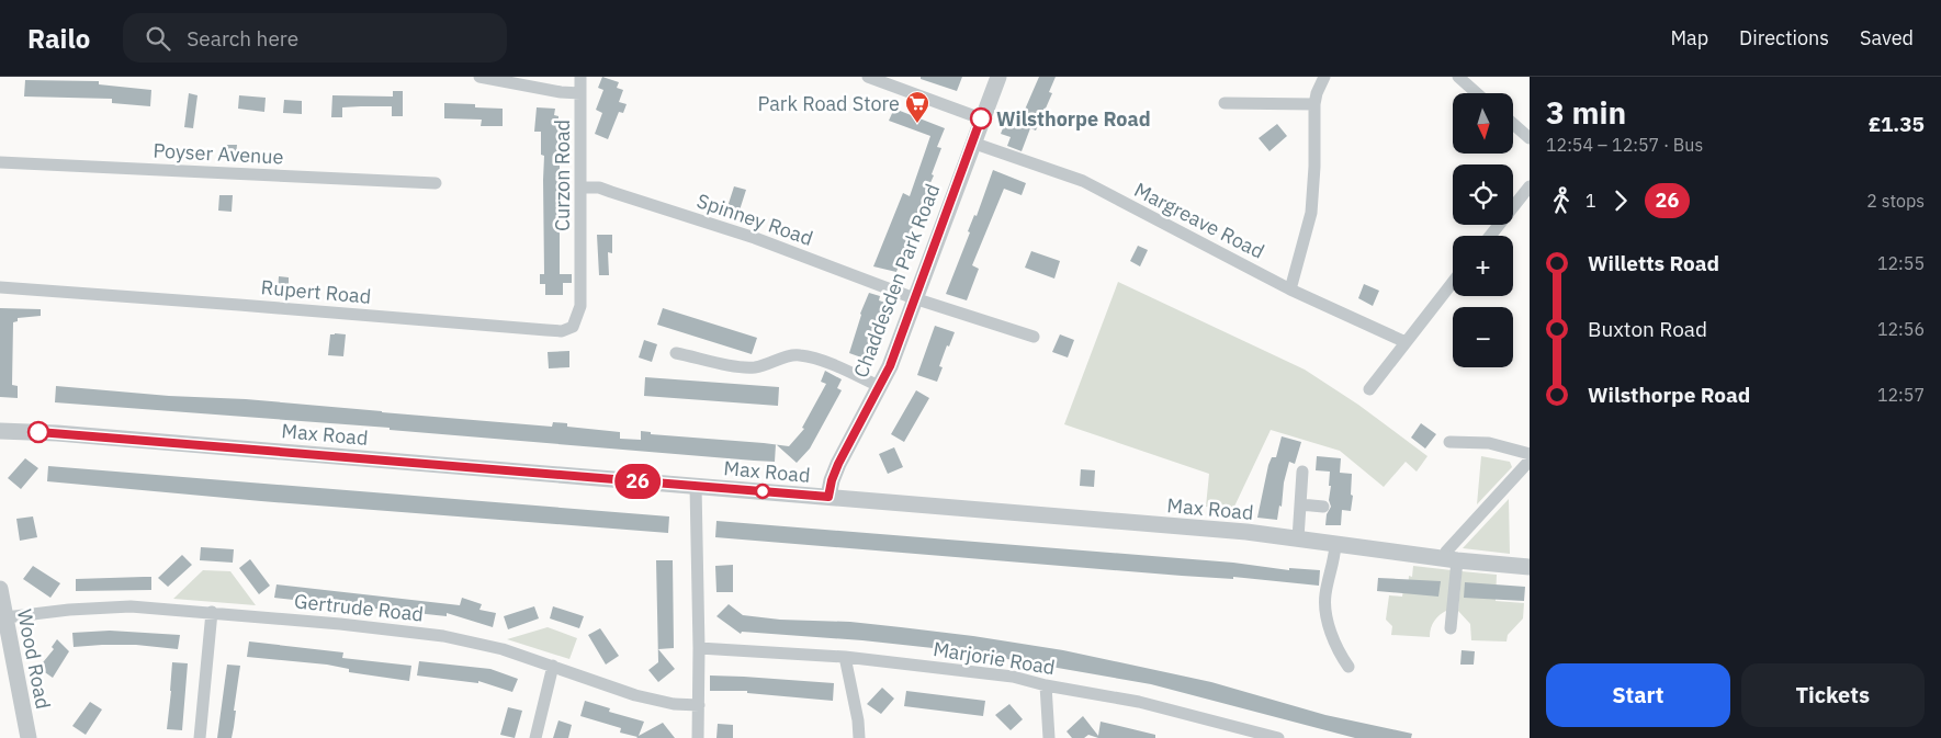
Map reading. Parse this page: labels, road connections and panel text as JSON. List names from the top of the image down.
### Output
{
  "streets": {
    "street": [
      "Poyser Avenue",
      "Curzon Road",
      "Spinney Road",
      "Margreave Road",
      "Chaddesden Park Road",
      "Rupert Road",
      "Max Road",
      "Gertrude Road",
      "Marjorie Road",
      "Wood Road"
    ]
  },
  "crossings": [
    ["Curzon Road", "Spinney Road"],
    ["Curzon Road", "Rupert Road"],
    ["Spinney Road", "Chaddesden Park Road"],
    ["Margreave Road", "Chaddesden Park Road"],
    ["Chaddesden Park Road", "Max Road"],
    ["Gertrude Road", "Wood Road"]
  ],
  "places": {
    "other": ["Wilsthorpe Road"],
    "supermarket": ["Park Road Store"]
  },
  "lines": ["bus line 26"],
  "north": "bottom",
  "page": {
    "header": "Railo",
    "search": "Search here",
    "nav": ["Map", "Directions", "Saved"],
    "on_map": "26",
    "heading": ["3 min", "12:54 – 12:57 · Bus", "£1.35"],
    "map_buttons": ["+", "−"],
    "legs": ["1", "26", "2 stops"],
    "list": [
      {
        "name": "Willetts Road",
        "value": "12:55"
      },
      {
        "name": "Buxton Road",
        "value": "12:56"
      },
      {
        "name": "Wilsthorpe Road",
        "value": "12:57"
      }
    ],
    "buttons": ["Start", "Tickets"]
  }
}
